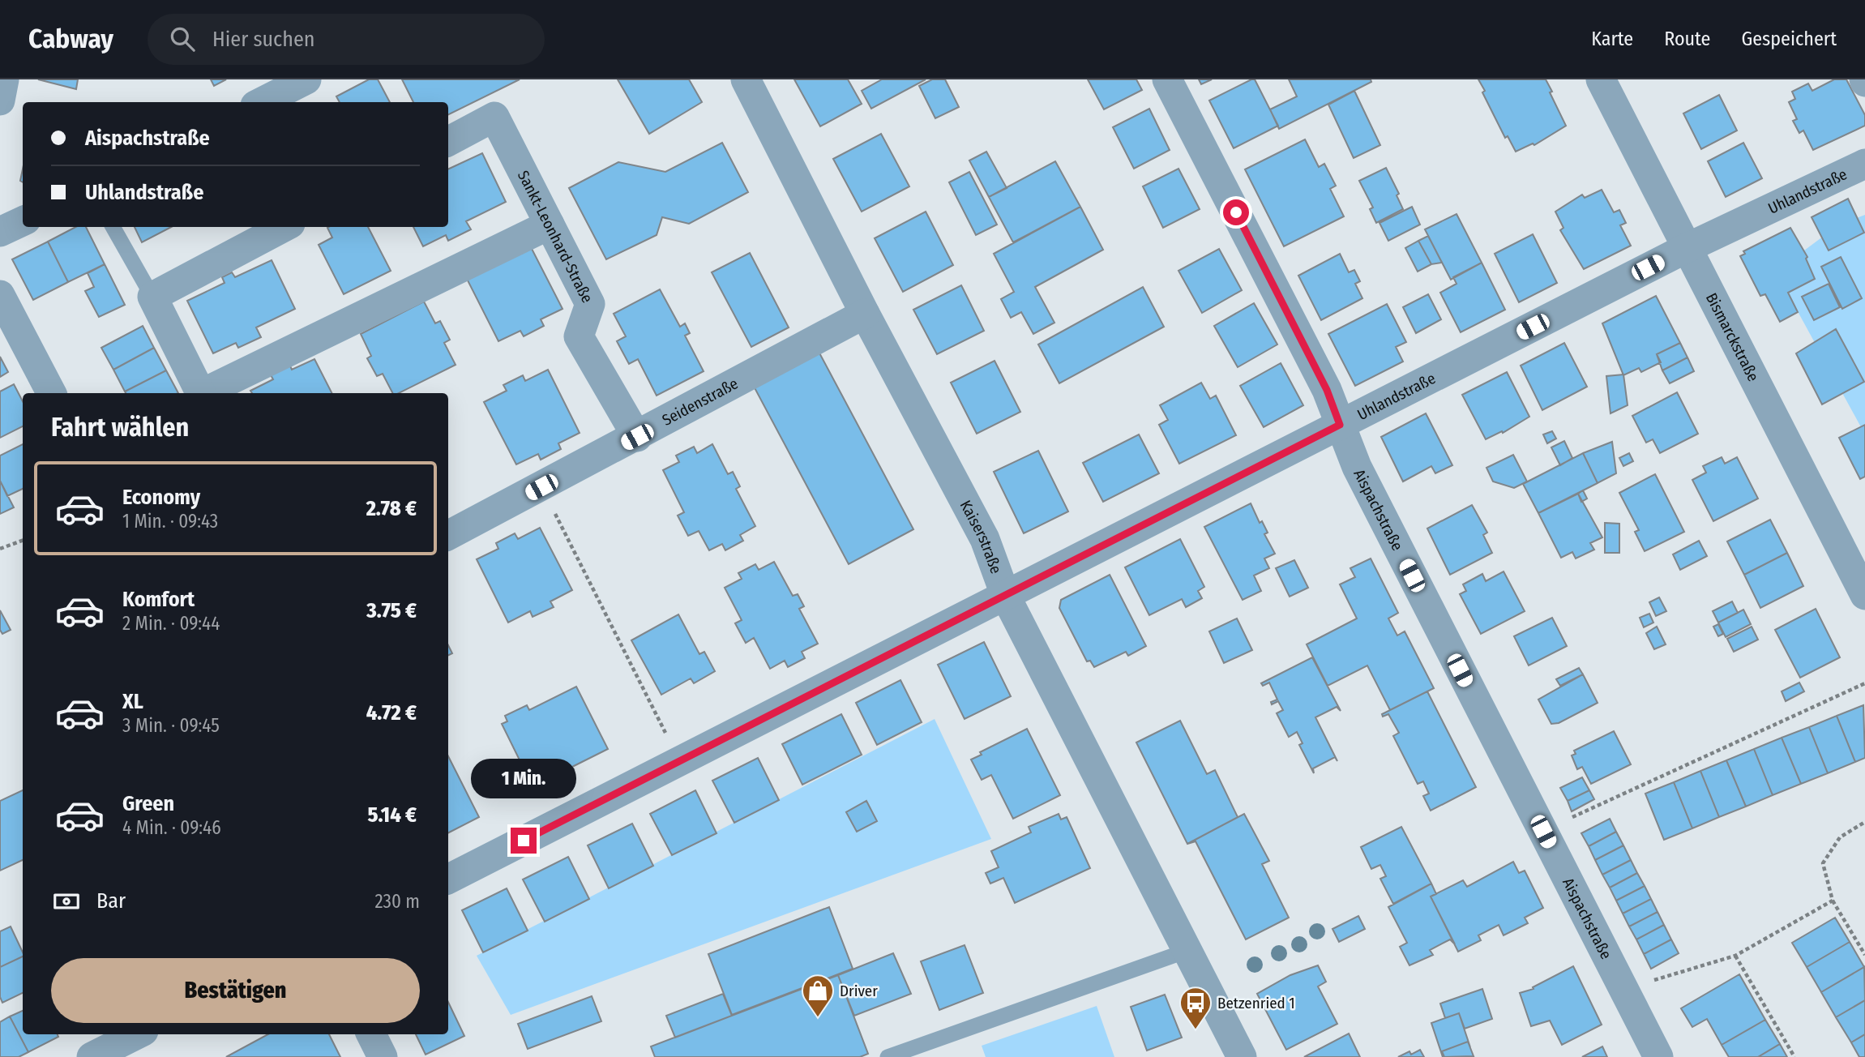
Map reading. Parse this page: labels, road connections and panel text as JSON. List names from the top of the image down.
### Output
{
  "streets": {
    "street": [
      "Uhlandstraße",
      "Sankt-Leonhard-Straße",
      "Bismarckstraße",
      "Seidenstraße",
      "Aispachstraße",
      "Kaiserstraße"
    ]
  },
  "crossings": [
    ["Uhlandstraße", "Bismarckstraße"],
    ["Uhlandstraße", "Aispachstraße"],
    ["Uhlandstraße", "Kaiserstraße"],
    ["Sankt-Leonhard-Straße", "Seidenstraße"],
    ["Seidenstraße", "Kaiserstraße"]
  ],
  "places": {
    "shop": ["Driver"],
    "bus stop": ["Betzenried 1"]
  },
  "page": {
    "header": "Cabway",
    "search": "Hier suchen",
    "nav": ["Karte", "Route", "Gespeichert"],
    "banner": ["Aispachstraße", "Uhlandstraße"],
    "heading": "Fahrt wählen",
    "list": [
      {
        "name": "Economy",
        "note": "1 Min. · 09:43",
        "value": "2.78 €"
      },
      {
        "name": "Komfort",
        "note": "2 Min. · 09:44",
        "value": "3.75 €"
      },
      {
        "name": "XL",
        "note": "3 Min. · 09:45",
        "value": "4.72 €"
      },
      {
        "name": "Green",
        "note": "4 Min. · 09:46",
        "value": "5.14 €"
      }
    ],
    "bubble": "1 Min.",
    "pay": ["Bar", "230 m"],
    "buttons": "Bestätigen"
  }
}
